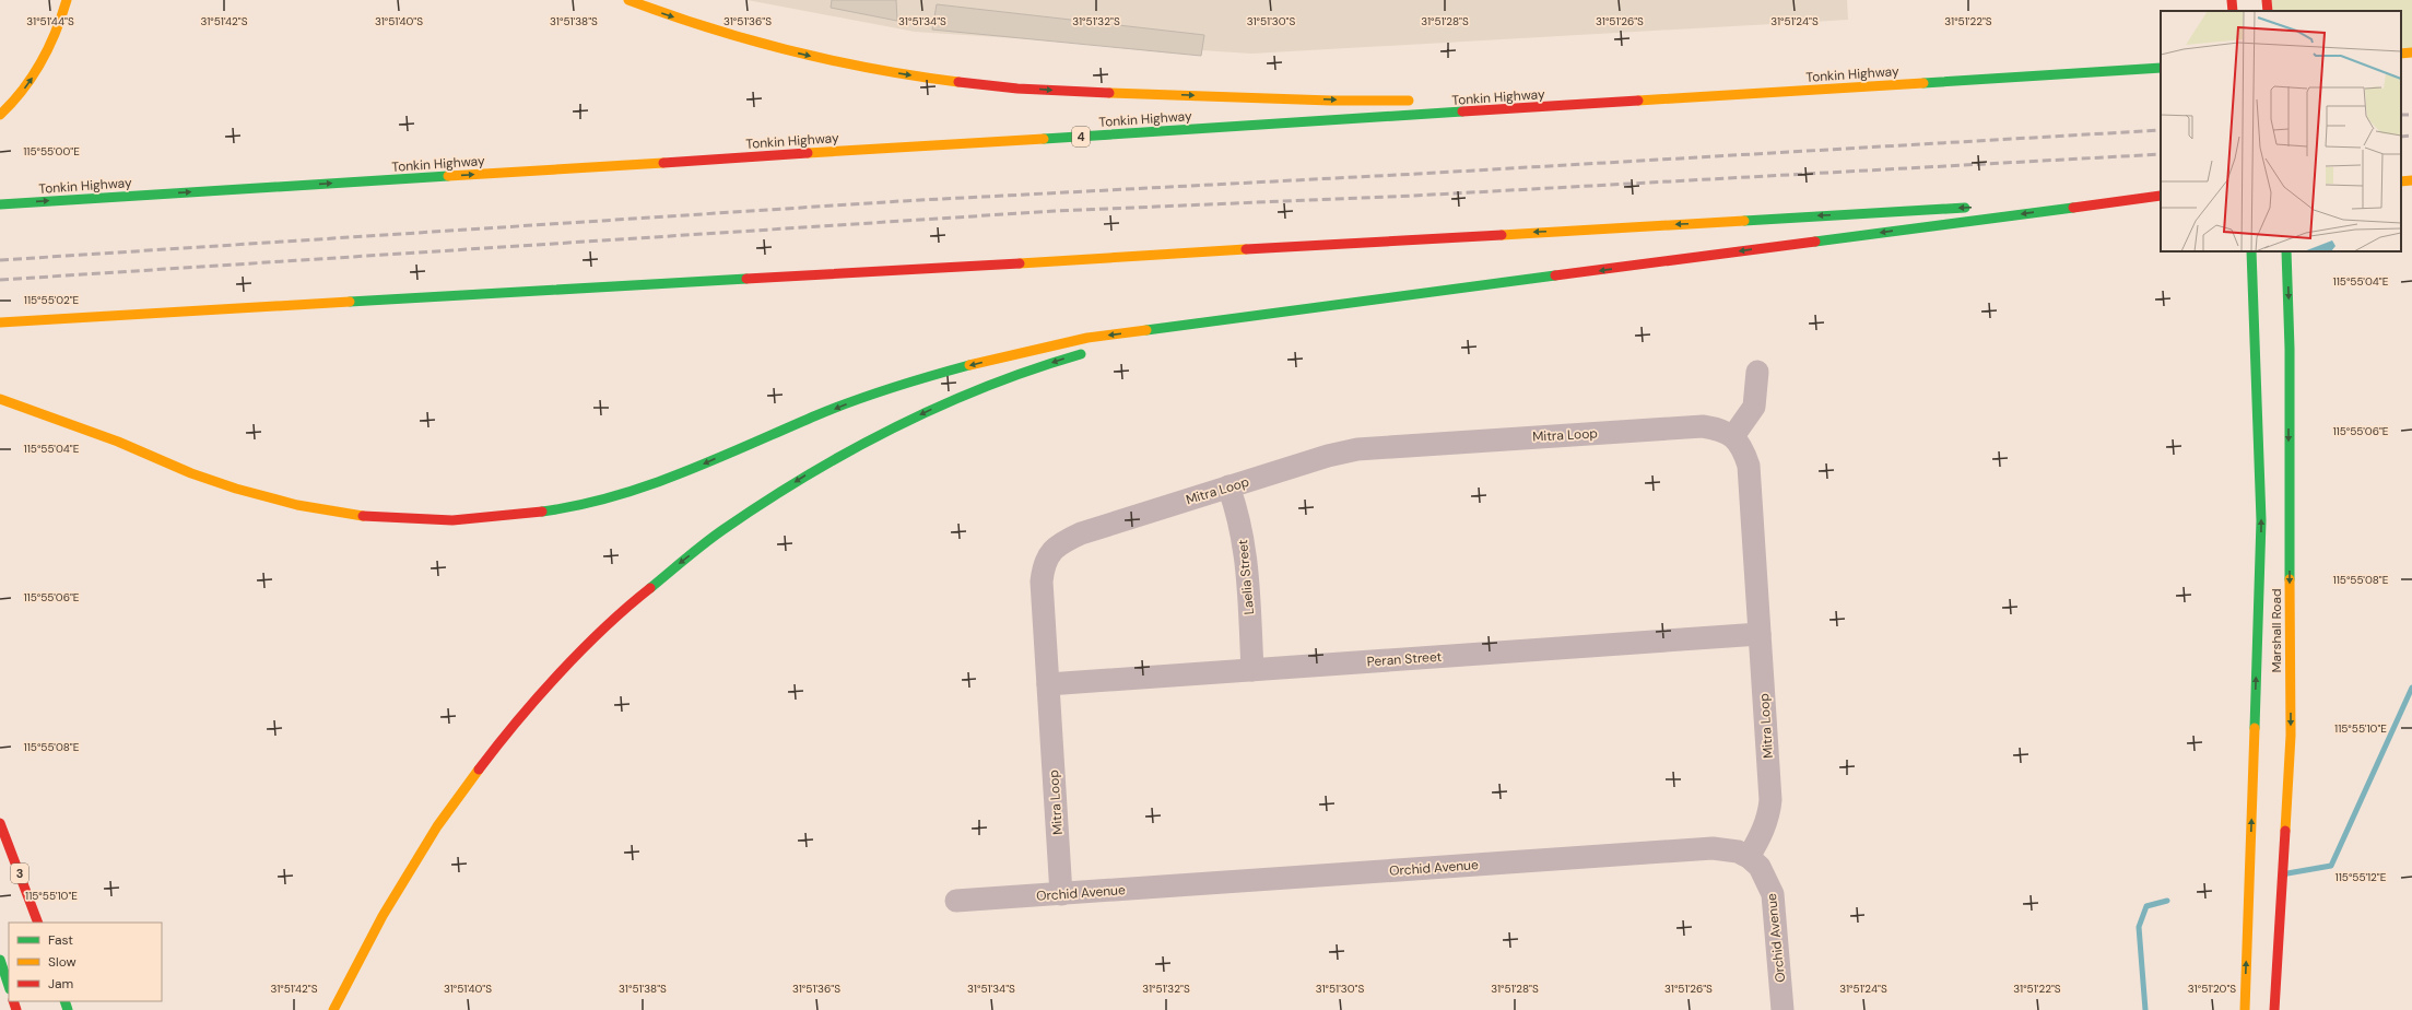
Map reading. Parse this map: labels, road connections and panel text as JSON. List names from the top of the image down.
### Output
{
  "streets": {
    "main road": [
      "Tonkin Highway",
      "4",
      "Marshall Road",
      "3"
    ],
    "street": [
      "Mitra Loop",
      "Laelia Street",
      "Peran Street",
      "Orchid Avenue"
    ]
  },
  "crossings": [
    ["Mitra Loop", "Laelia Street"],
    ["Mitra Loop", "Peran Street"],
    ["Mitra Loop", "Orchid Avenue"],
    ["Laelia Street", "Peran Street"]
  ],
  "legend": ["Fast", "Slow", "Jam"],
  "coordinates": [
    "31°51'44\"S",
    "31°51'42\"S",
    "31°51'40\"S",
    "31°51'38\"S",
    "31°51'36\"S",
    "31°51'34\"S",
    "31°51'32\"S",
    "31°51'30\"S",
    "31°51'28\"S",
    "31°51'26\"S",
    "31°51'24\"S",
    "31°51'22\"S",
    "115°55'00\"E",
    "115°55'04\"E",
    "115°55'02\"E",
    "115°55'06\"E",
    "115°55'08\"E",
    "115°55'10\"E",
    "115°55'12\"E",
    "31°51'20\"S"
  ]
}
